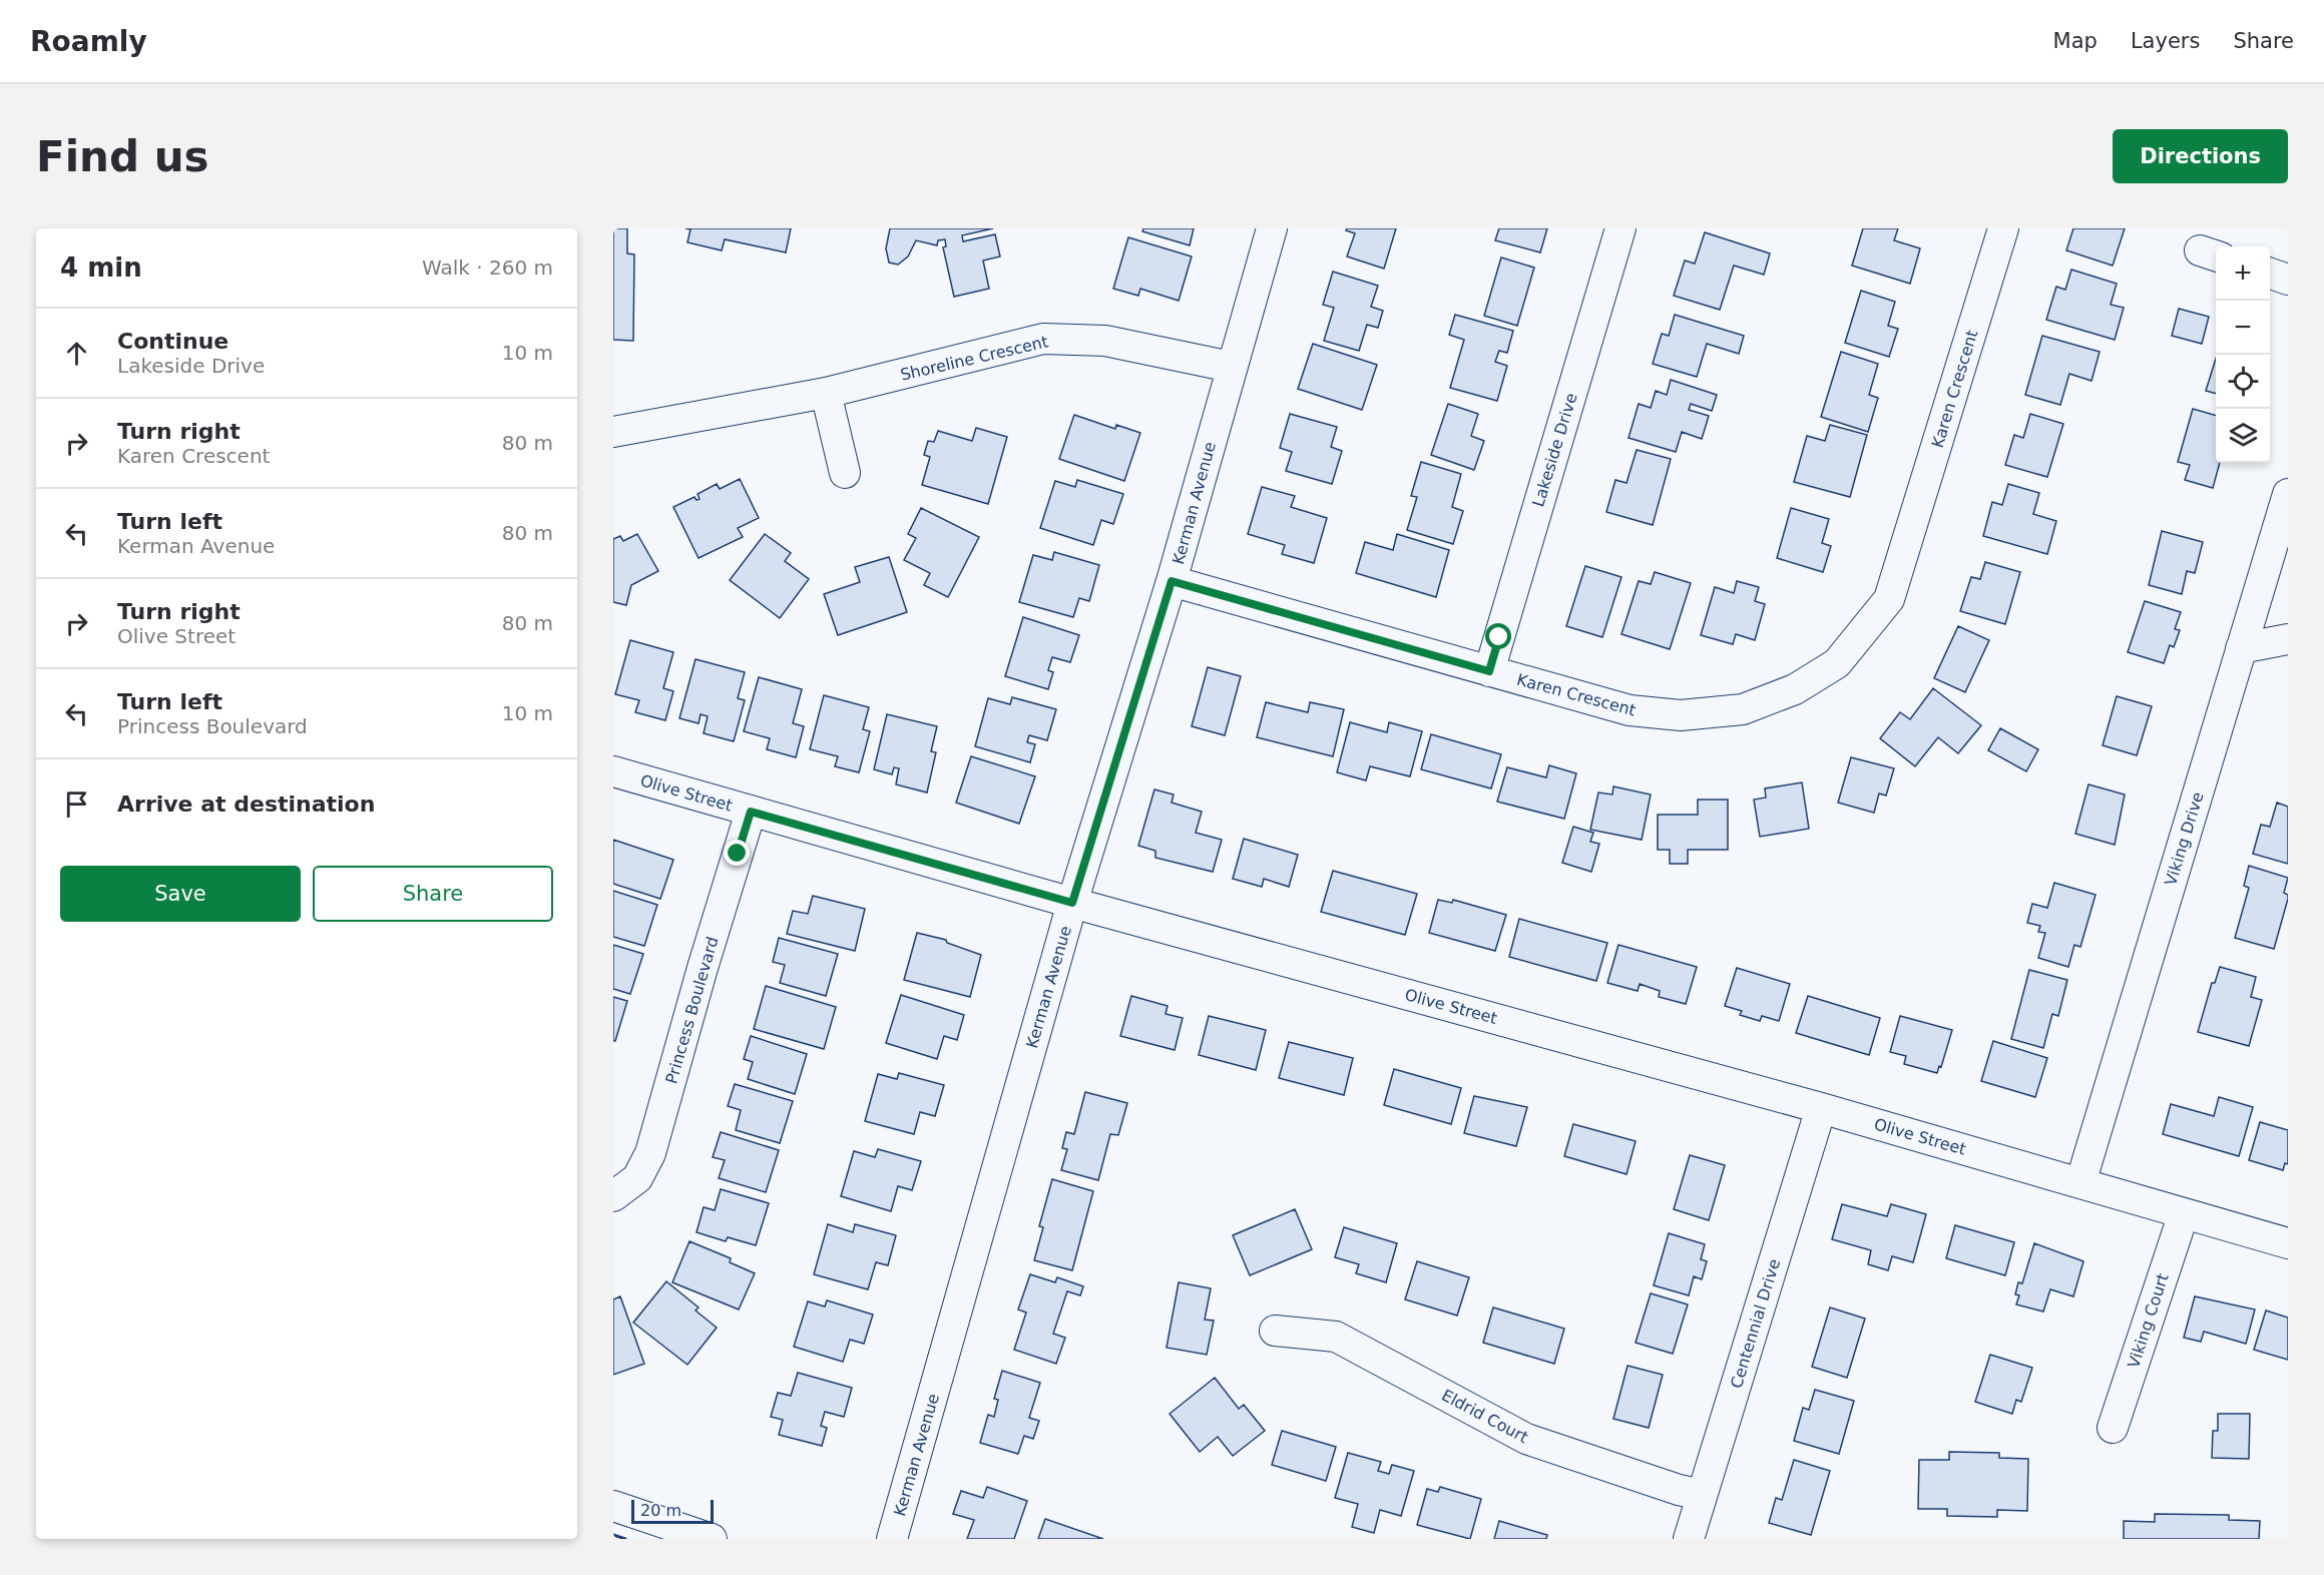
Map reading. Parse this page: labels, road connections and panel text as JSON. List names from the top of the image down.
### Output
{
  "streets": {
    "street": [
      "Shoreline Crescent",
      "Karen Crescent",
      "Lakeside Drive",
      "Kerman Avenue",
      "Olive Street",
      "Viking Drive",
      "Princess Boulevard",
      "Viking Court",
      "Centennial Drive",
      "Eldrid Court"
    ]
  },
  "crossings": [
    ["Shoreline Crescent", "Kerman Avenue"],
    ["Karen Crescent", "Lakeside Drive"],
    ["Karen Crescent", "Kerman Avenue"],
    ["Kerman Avenue", "Olive Street"],
    ["Olive Street", "Viking Drive"],
    ["Olive Street", "Princess Boulevard"],
    ["Olive Street", "Viking Court"],
    ["Olive Street", "Centennial Drive"],
    ["Centennial Drive", "Eldrid Court"]
  ],
  "scale_bar": "20 m",
  "page": {
    "header": "Roamly",
    "nav": ["Map", "Layers", "Share"],
    "buttons": [
      "Directions",
      ["Save", "Share"]
    ],
    "title": "Find us",
    "heading": ["4 min", "Walk · 260 m"],
    "map_buttons": ["+", "−"],
    "list": [
      ["Continue", "Lakeside Drive", "10 m"],
      ["Turn right", "Karen Crescent", "80 m"],
      ["Turn left", "Kerman Avenue", "80 m"],
      ["Turn right", "Olive Street", "80 m"],
      ["Turn left", "Princess Boulevard", "10 m"],
      "Arrive at destination"
    ],
    "scale": "20 m"
  }
}
